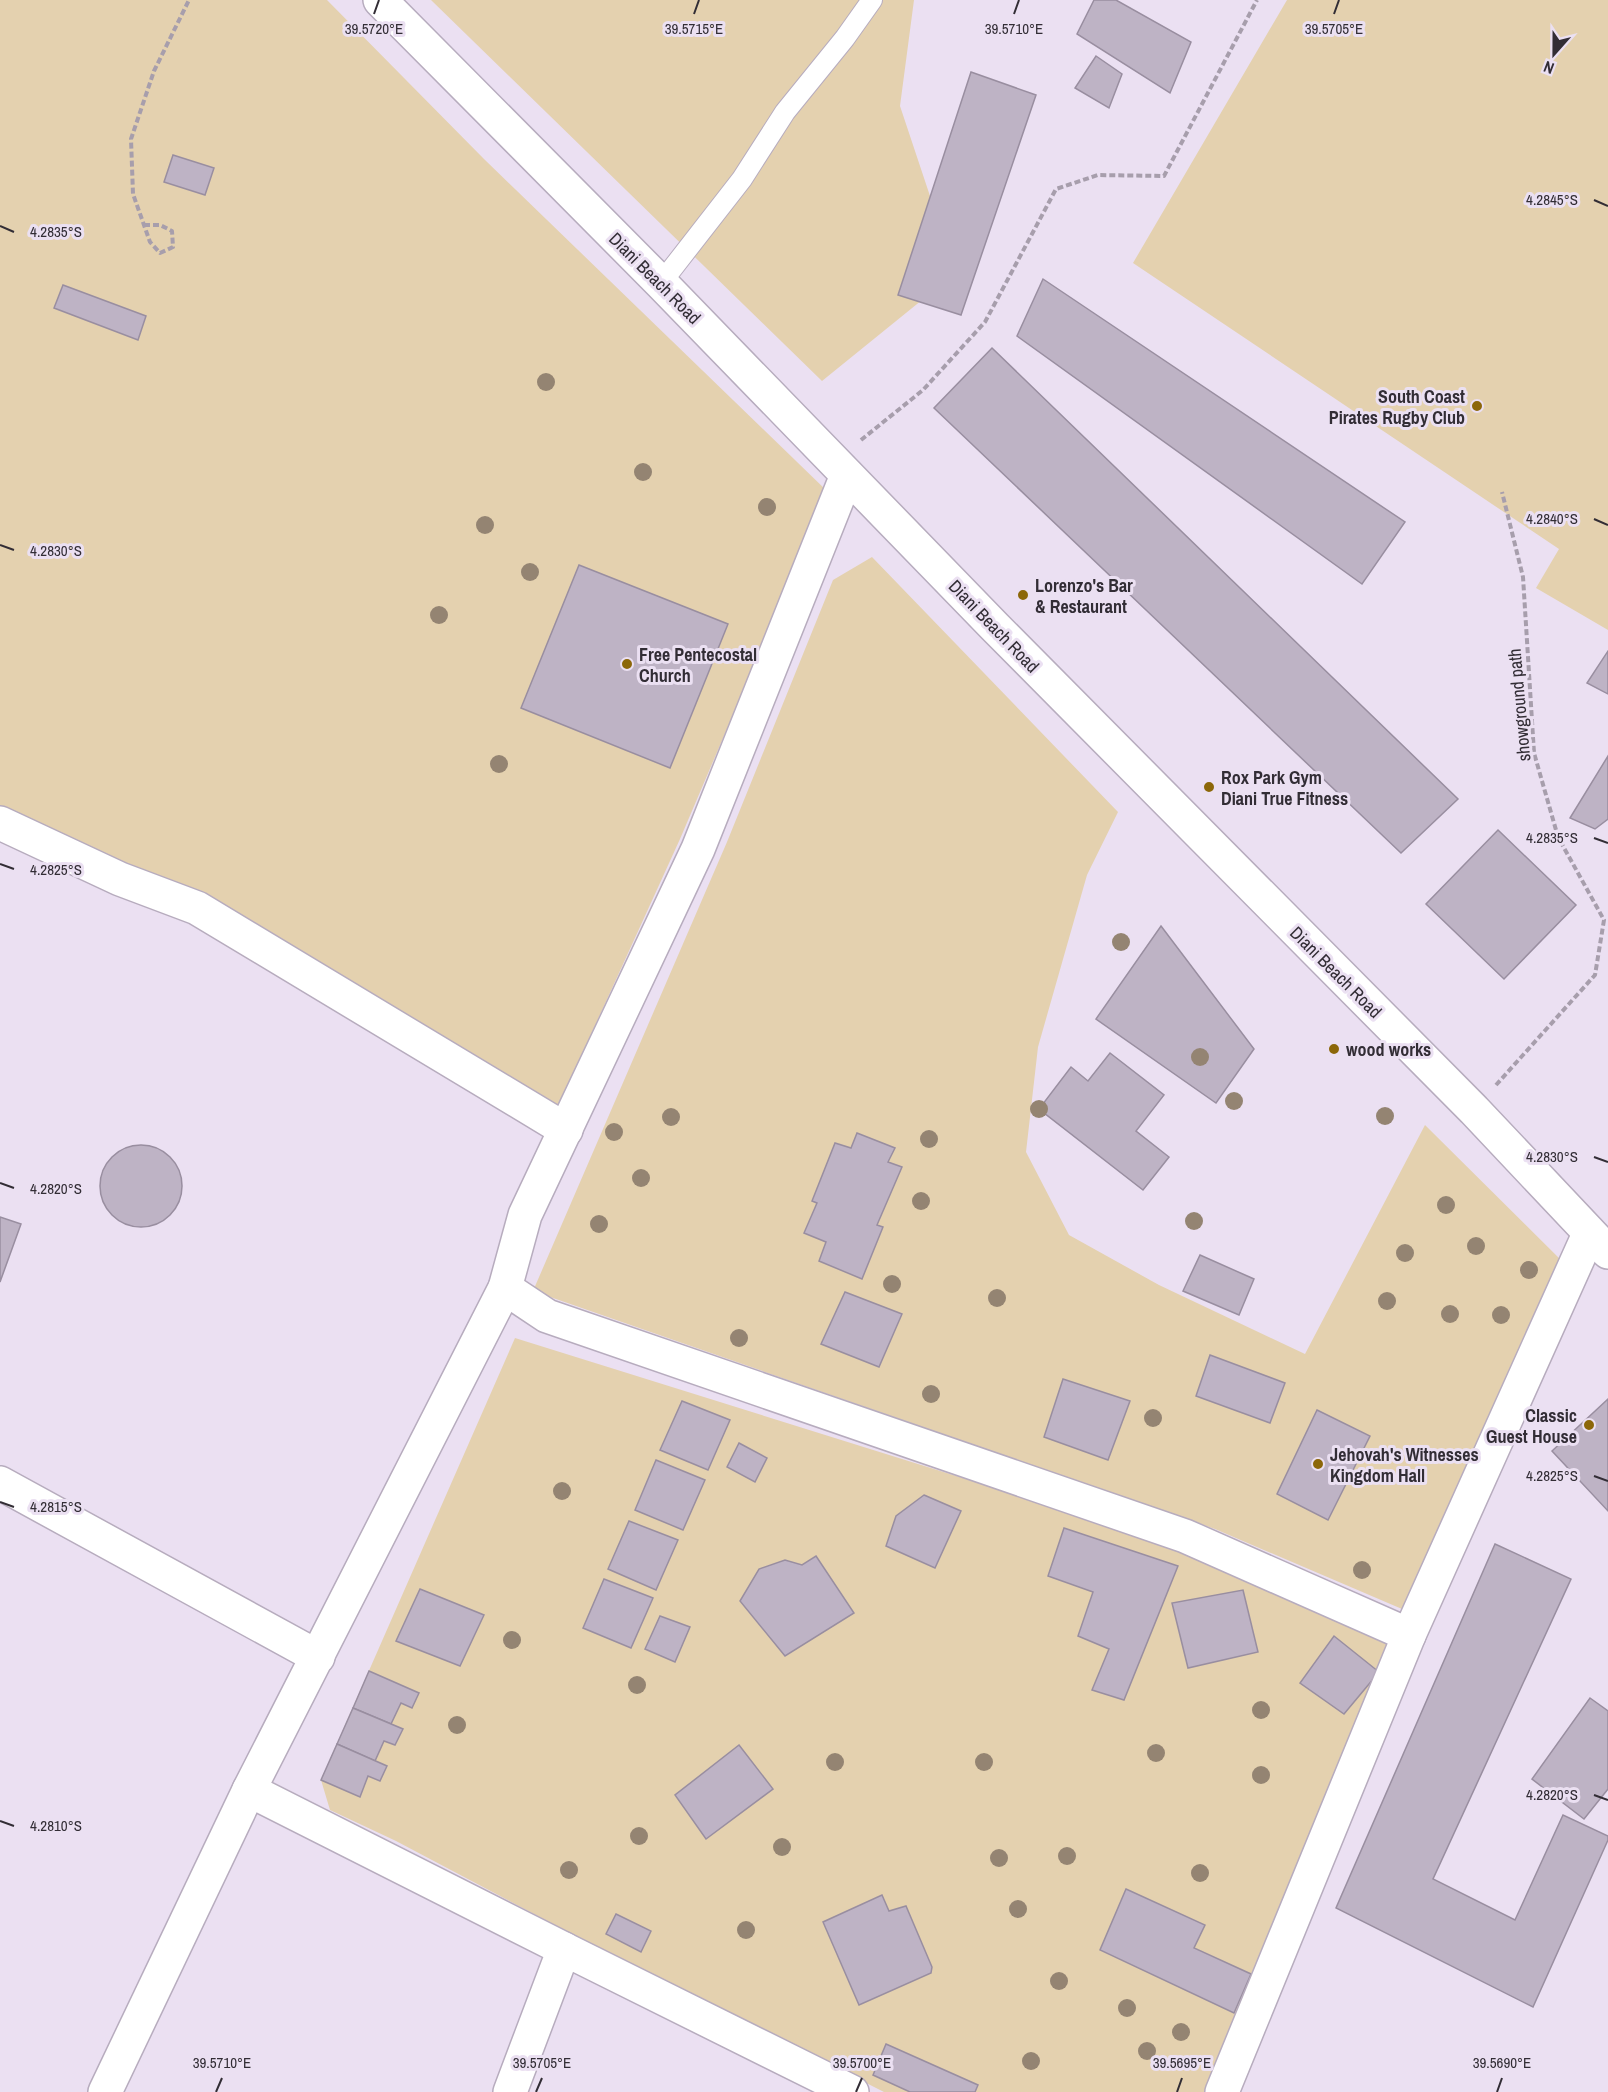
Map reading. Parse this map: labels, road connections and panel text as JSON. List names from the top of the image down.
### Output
{
  "streets": {
    "street": ["Diani Beach Road"],
    "path": ["showground path"]
  },
  "crossings": [
    ["Diani Beach Road", "showground path"]
  ],
  "places": [
    "South Coast Pirates Rugby Club",
    "Lorenzo's Bar & Restaurant",
    "Free Pentecostal Church",
    "Rox Park Gym Diani True Fitness",
    "wood works",
    "Classic Guest House",
    "Jehovah's Witnesses Kingdom Hall"
  ],
  "north": "bottom",
  "coordinates": [
    "39.5720°E",
    "39.5715°E",
    "39.5710°E",
    "39.5705°E",
    "4.2845°S",
    "4.2835°S",
    "4.2840°S",
    "4.2830°S",
    "4.2825°S",
    "4.2820°S",
    "4.2815°S",
    "4.2810°S",
    "39.5700°E",
    "39.5695°E",
    "39.5690°E"
  ]
}
